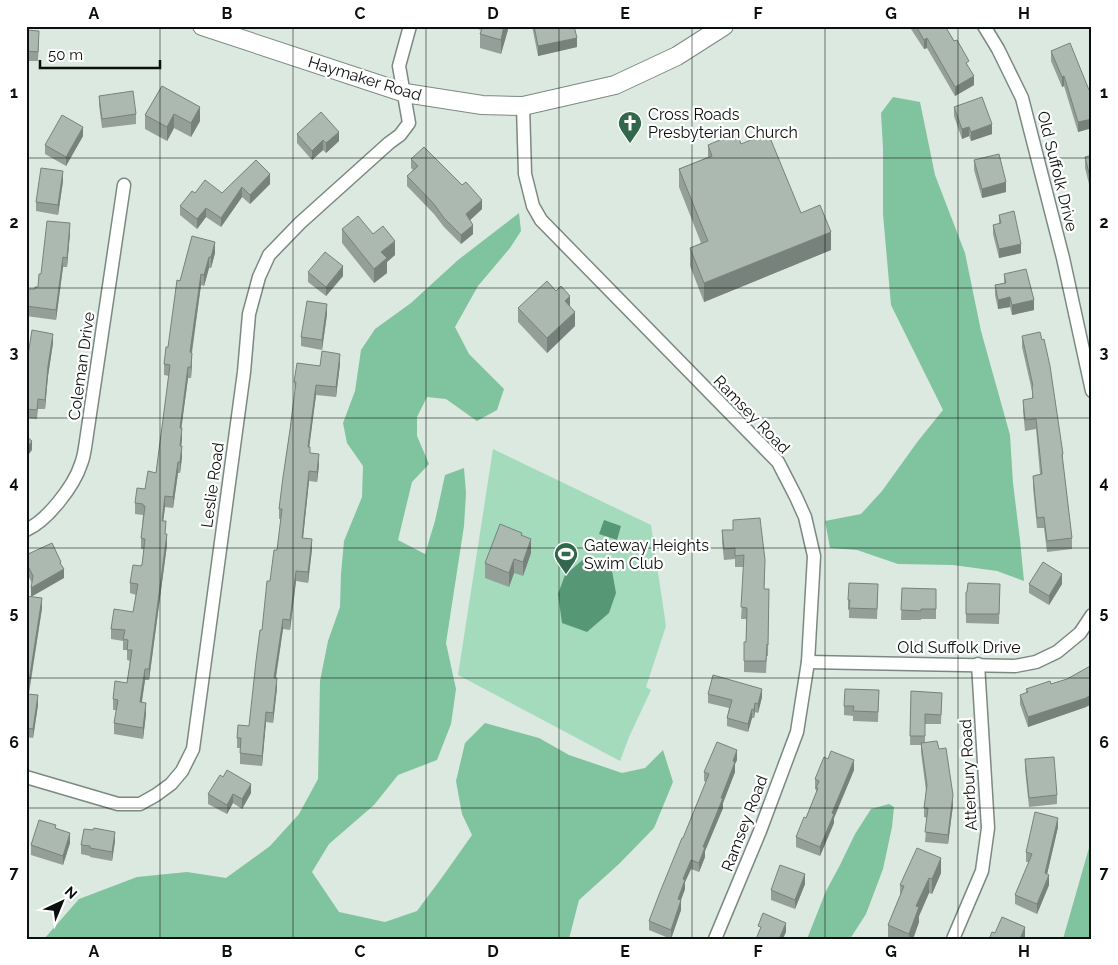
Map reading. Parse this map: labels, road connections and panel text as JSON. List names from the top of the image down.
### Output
{
  "streets": {
    "main road": ["Haymaker Road"],
    "street": [
      "Old Suffolk Drive",
      "Coleman Drive",
      "Ramsey Road",
      "Leslie Road",
      "Atterbury Road"
    ]
  },
  "crossings": [
    ["Haymaker Road", "Ramsey Road"],
    ["Haymaker Road", "Leslie Road"],
    ["Old Suffolk Drive", "Ramsey Road"],
    ["Old Suffolk Drive", "Atterbury Road"]
  ],
  "places": {
    "church": ["Cross Roads Presbyterian Church"],
    "sports": ["Gateway Heights Swim Club"]
  },
  "scale_bar": "50 m",
  "north": "top right",
  "grid": {
    "columns": [
      "A",
      "B",
      "C",
      "D",
      "E",
      "F",
      "G",
      "H"
    ],
    "rows": [
      "1",
      "2",
      "3",
      "4",
      "5",
      "6",
      "7"
    ]
  }
}
